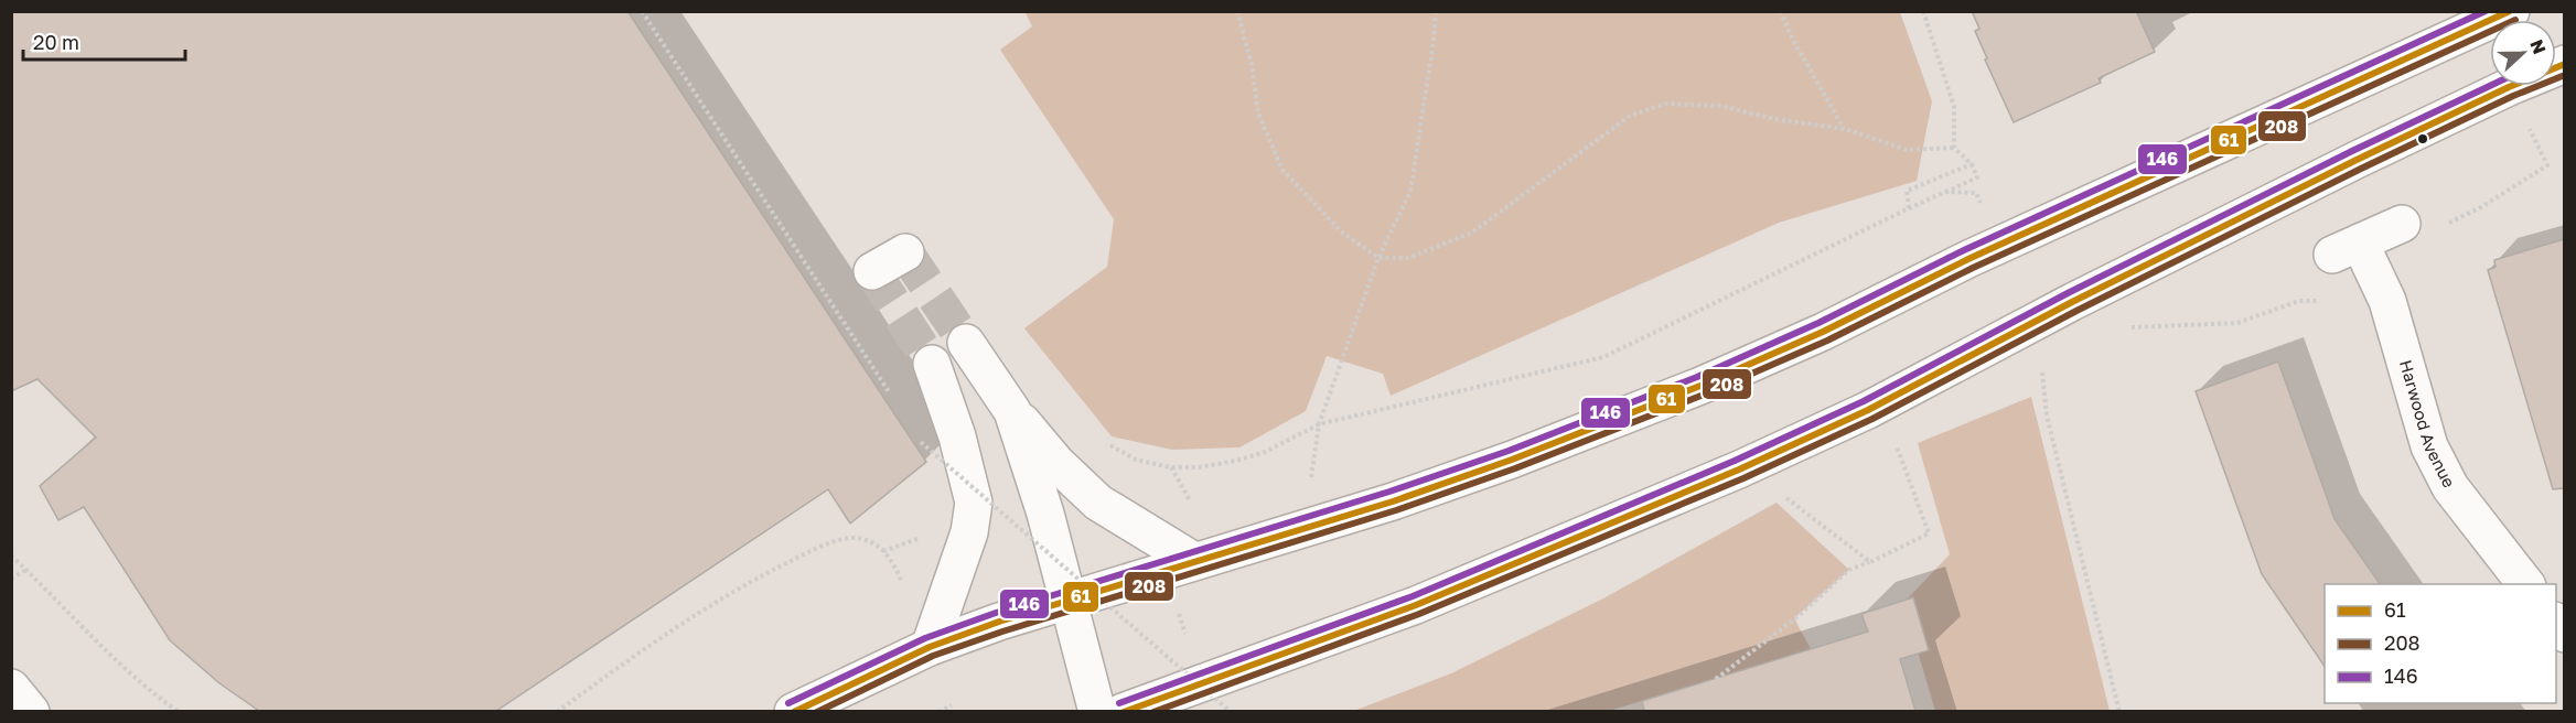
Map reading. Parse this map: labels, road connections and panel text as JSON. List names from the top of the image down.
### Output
{
  "streets": {
    "main road": ["Harwood Avenue"]
  },
  "lines": ["transit line 61", "transit line 146", "transit line 208"],
  "legend": ["61", "208", "146"],
  "scale_bar": "20 m",
  "north": "right"
}
